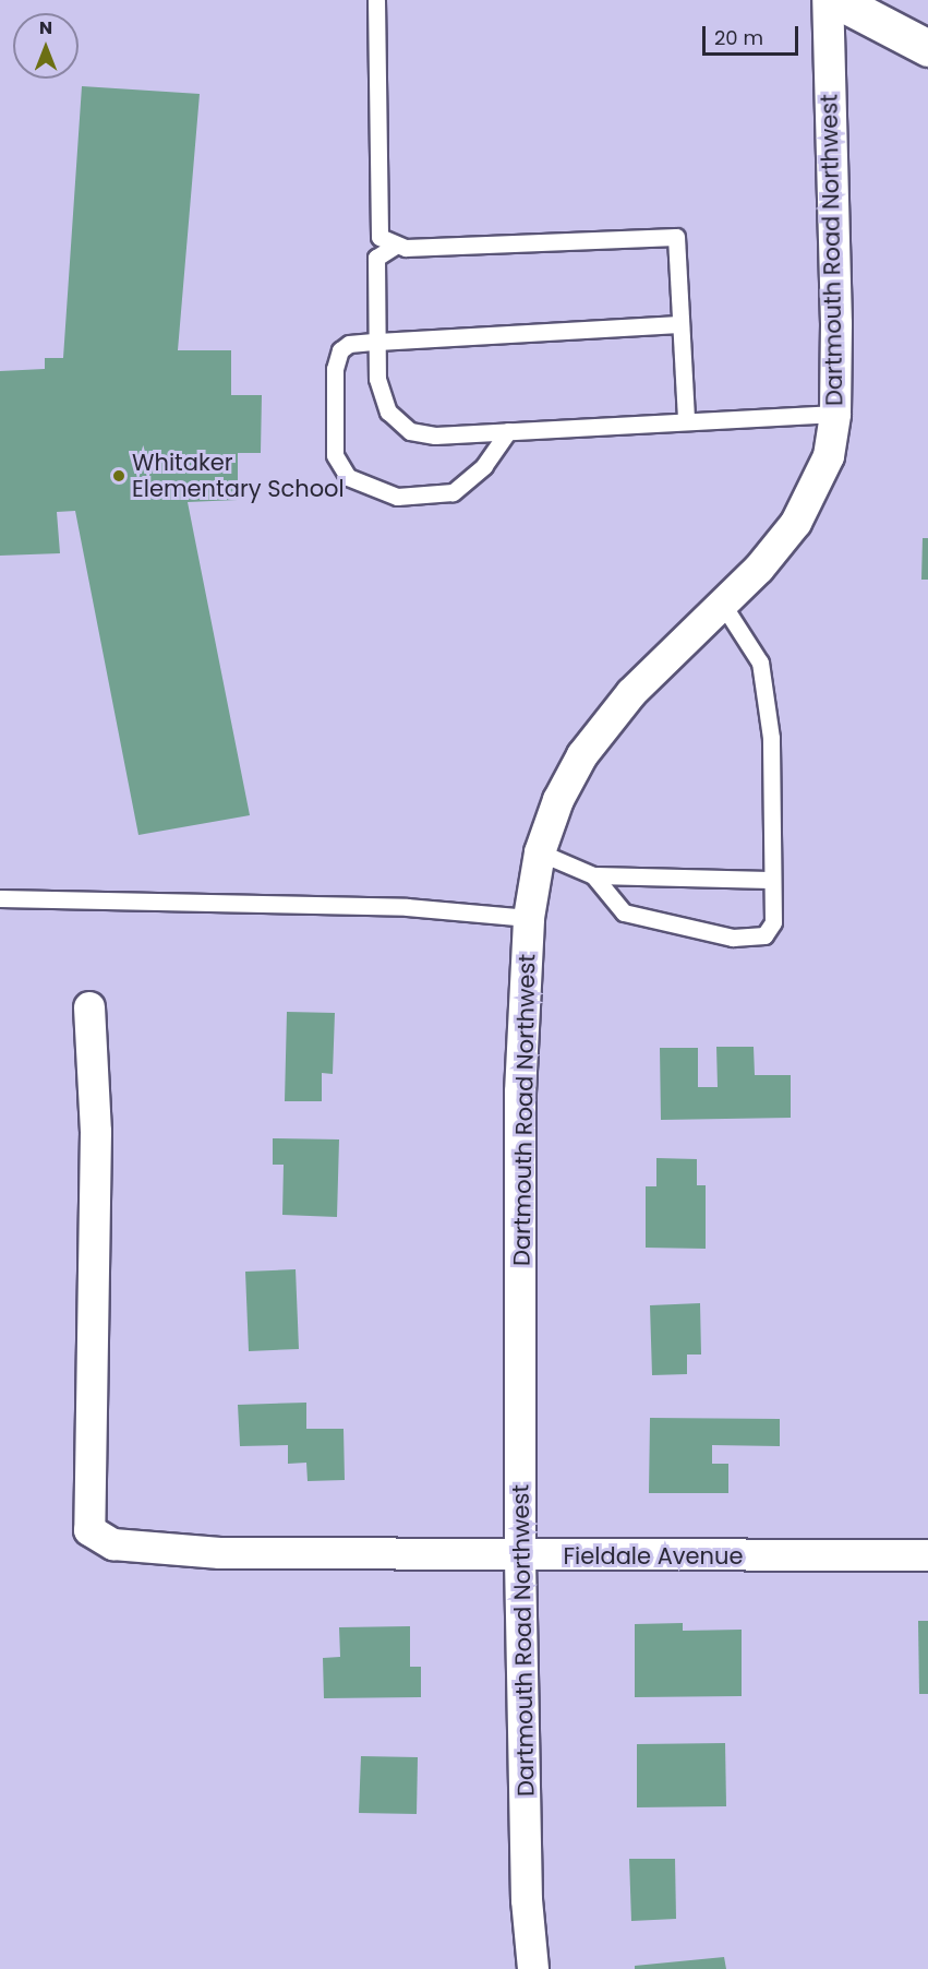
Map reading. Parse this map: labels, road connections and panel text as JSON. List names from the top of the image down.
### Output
{
  "streets": {
    "street": ["Dartmouth Road Northwest", "Fieldale Avenue"]
  },
  "crossings": [
    ["Dartmouth Road Northwest", "Fieldale Avenue"]
  ],
  "places": ["Whitaker Elementary School"],
  "scale_bar": "20 m",
  "north": "top"
}
